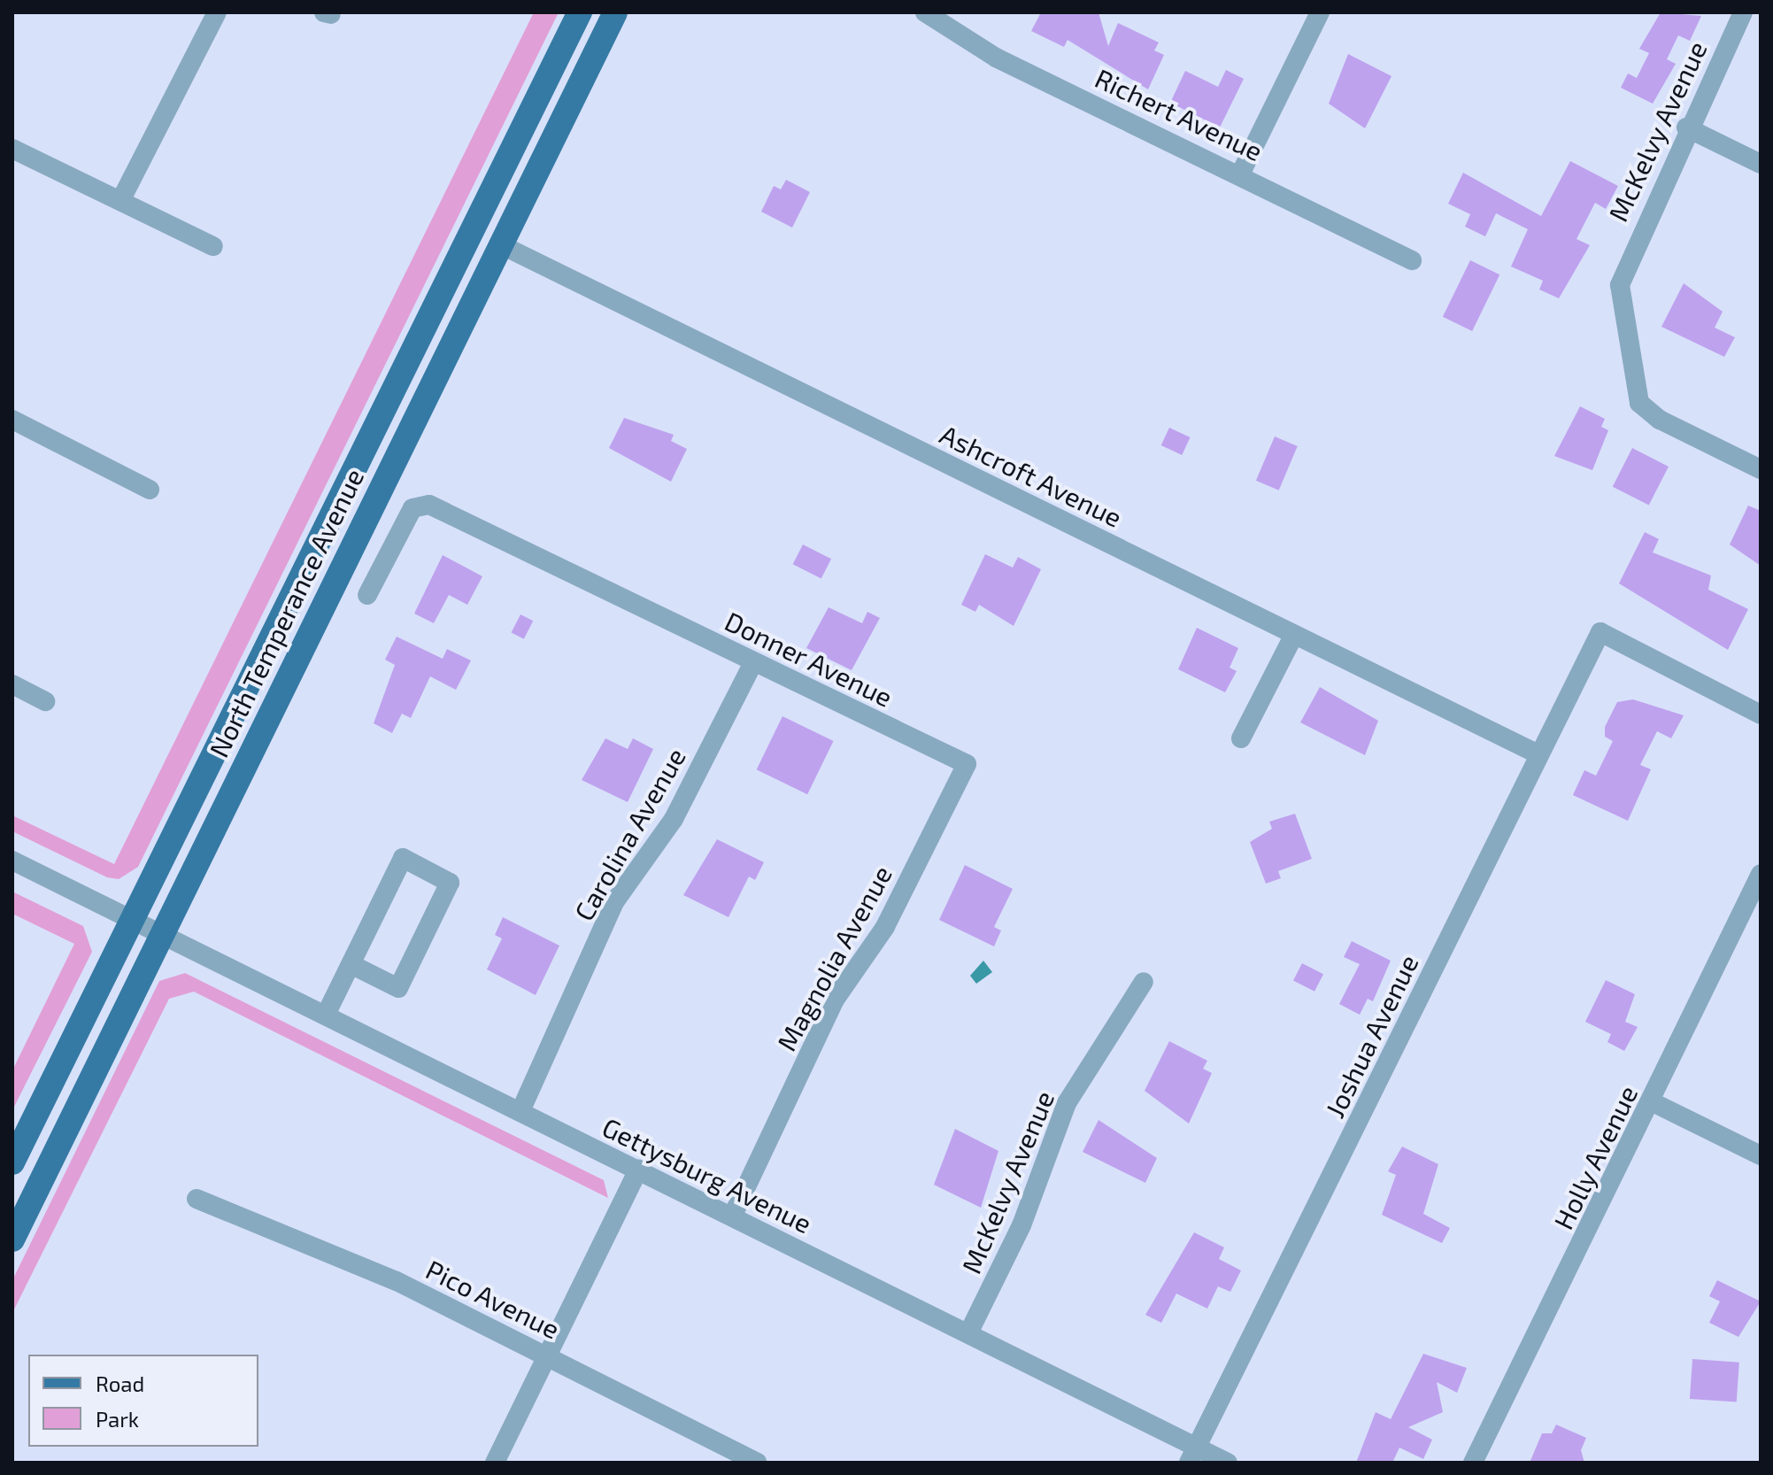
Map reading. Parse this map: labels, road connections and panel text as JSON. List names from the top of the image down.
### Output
{
  "streets": {
    "main road": ["North Temperance Avenue"],
    "street": [
      "Richert Avenue",
      "McKelvy Avenue",
      "Ashcroft Avenue",
      "Donner Avenue",
      "Carolina Avenue",
      "Magnolia Avenue",
      "Joshua Avenue",
      "Holly Avenue",
      "Gettysburg Avenue",
      "Pico Avenue"
    ]
  },
  "crossings": [
    ["McKelvy Avenue", "Gettysburg Avenue"],
    ["Ashcroft Avenue", "North Temperance Avenue"],
    ["Ashcroft Avenue", "Joshua Avenue"],
    ["North Temperance Avenue", "Gettysburg Avenue"],
    ["Donner Avenue", "Carolina Avenue"],
    ["Donner Avenue", "Magnolia Avenue"],
    ["Carolina Avenue", "Gettysburg Avenue"],
    ["Magnolia Avenue", "Gettysburg Avenue"],
    ["Joshua Avenue", "Gettysburg Avenue"]
  ],
  "legend": ["Road", "Park"]
}
